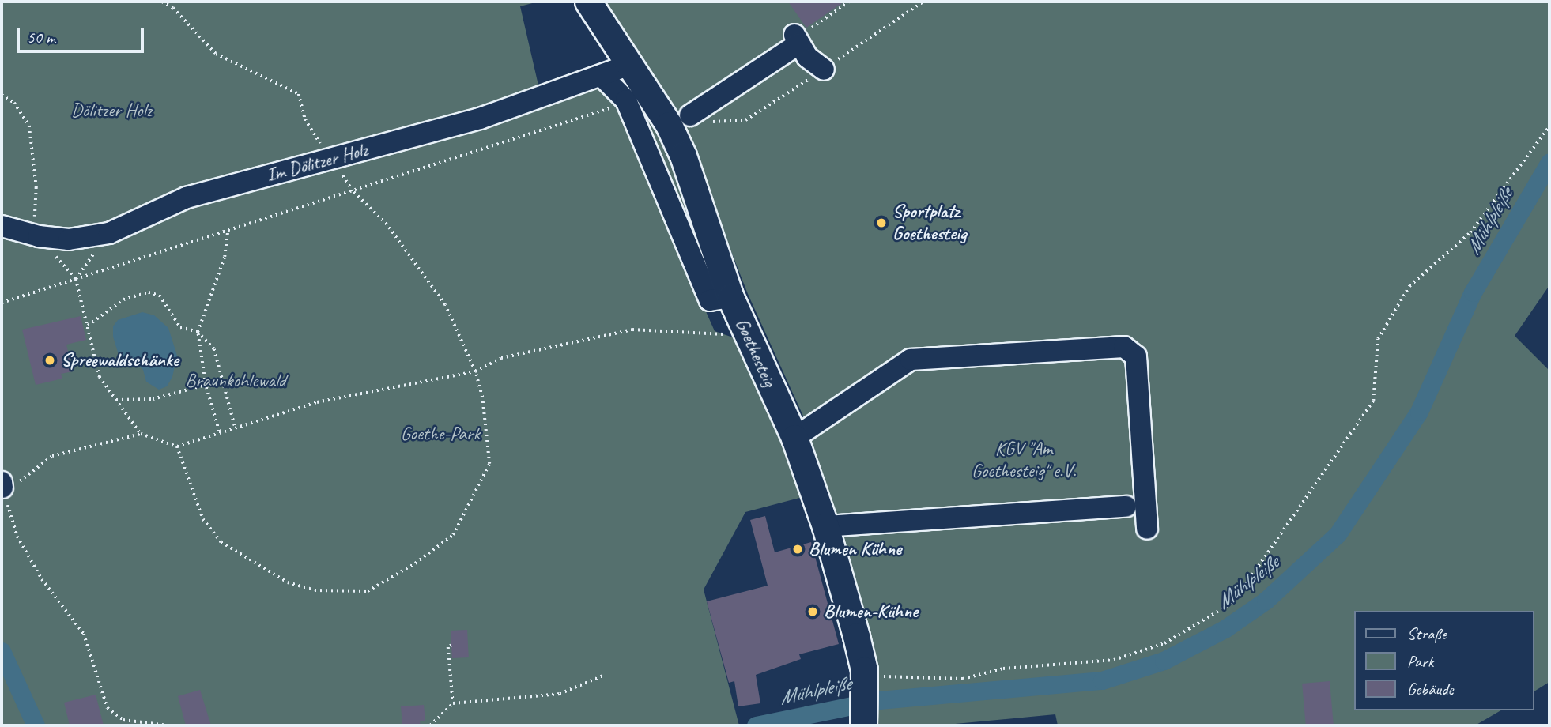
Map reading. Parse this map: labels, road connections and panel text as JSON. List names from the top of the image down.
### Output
{
  "streets": {
    "main road": ["Goethesteig"],
    "lane": ["Im Dölitzer Holz"]
  },
  "crossings": [
    ["Im Dölitzer Holz", "Goethesteig"]
  ],
  "water": ["Mühlpleiße"],
  "parks": [
    "Dölitzer Holz",
    "Braunkohlewald",
    "Goethe-Park",
    "KGV \"Am Goethesteig\" e.V."
  ],
  "places": [
    "Sportplatz Goethesteig",
    "Spreewaldschänke",
    "Blumen Kühne",
    "Blumen-Kühne"
  ],
  "legend": ["Straße", "Park", "Gebäude"],
  "scale_bar": "50 m"
}
